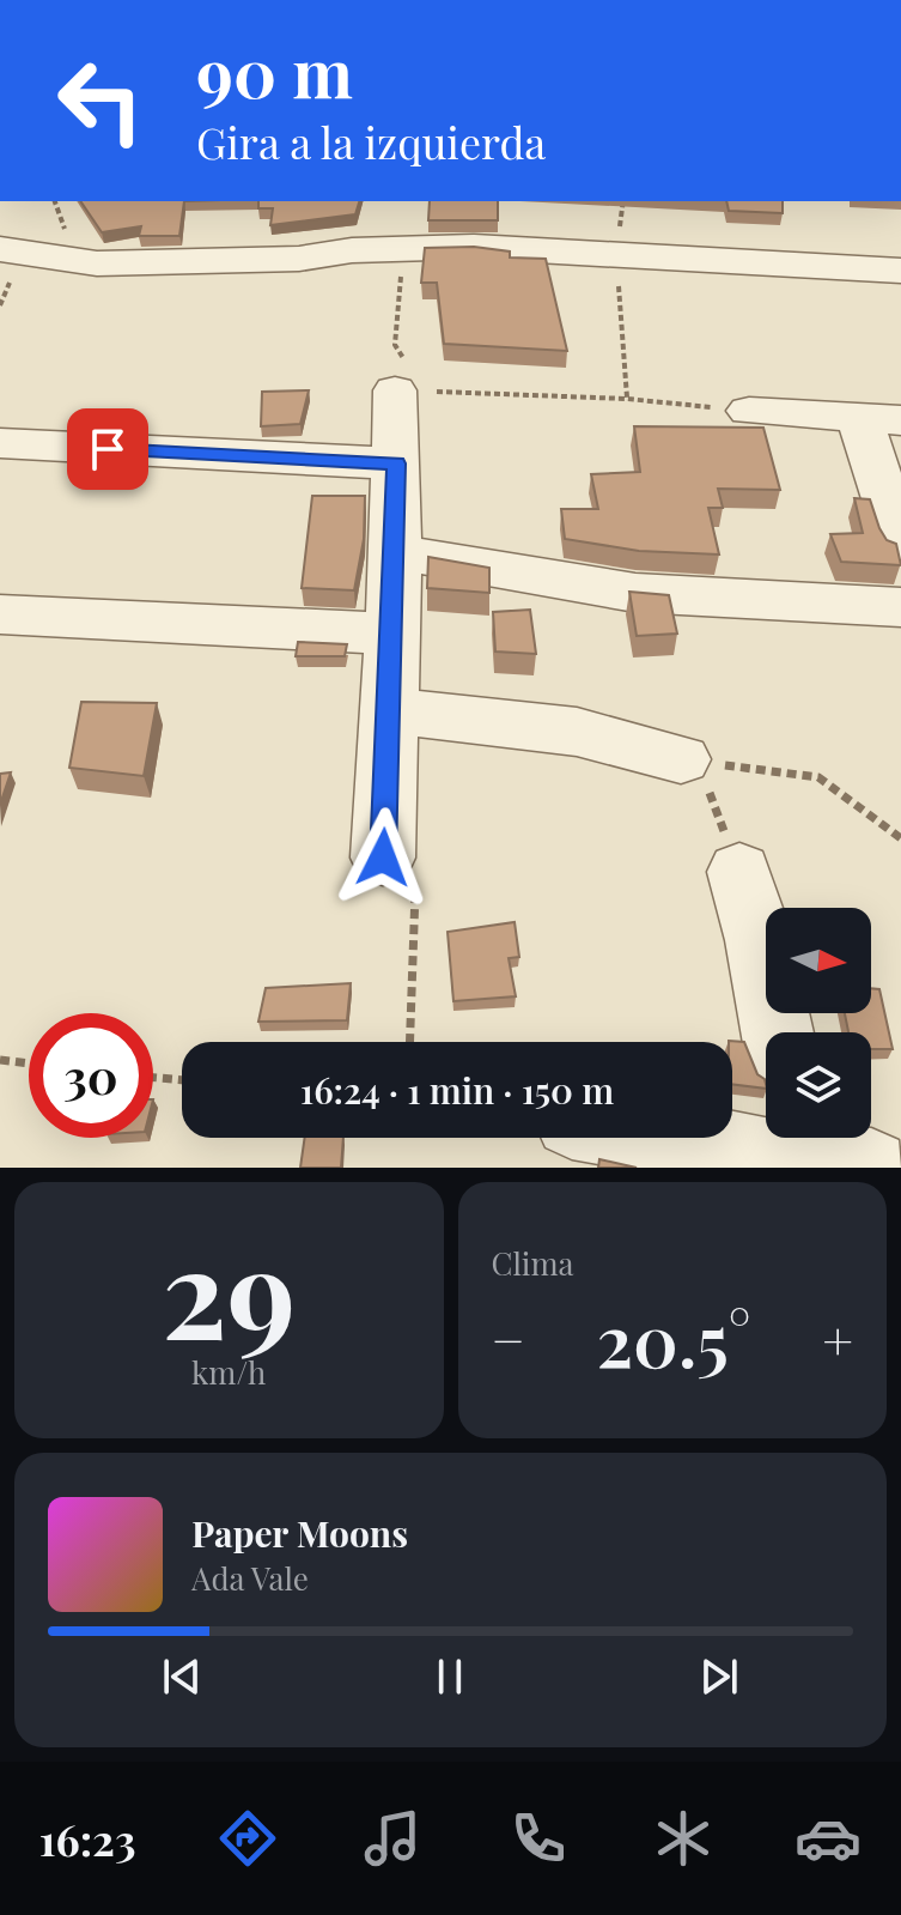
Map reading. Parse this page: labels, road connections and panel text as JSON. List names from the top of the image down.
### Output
{
  "north": "right",
  "page": {
    "turn": ["90 m", "Gira a la izquierda"],
    "limit": "30",
    "trip": "16:24 · 1 min · 150 m",
    "tile": [
      ["29", "km/h"],
      "Clima"
    ],
    "heat": ["−", "20.5°", "+"],
    "song": ["Paper Moons", "Ada Vale"],
    "tabs": "16:23"
  }
}
